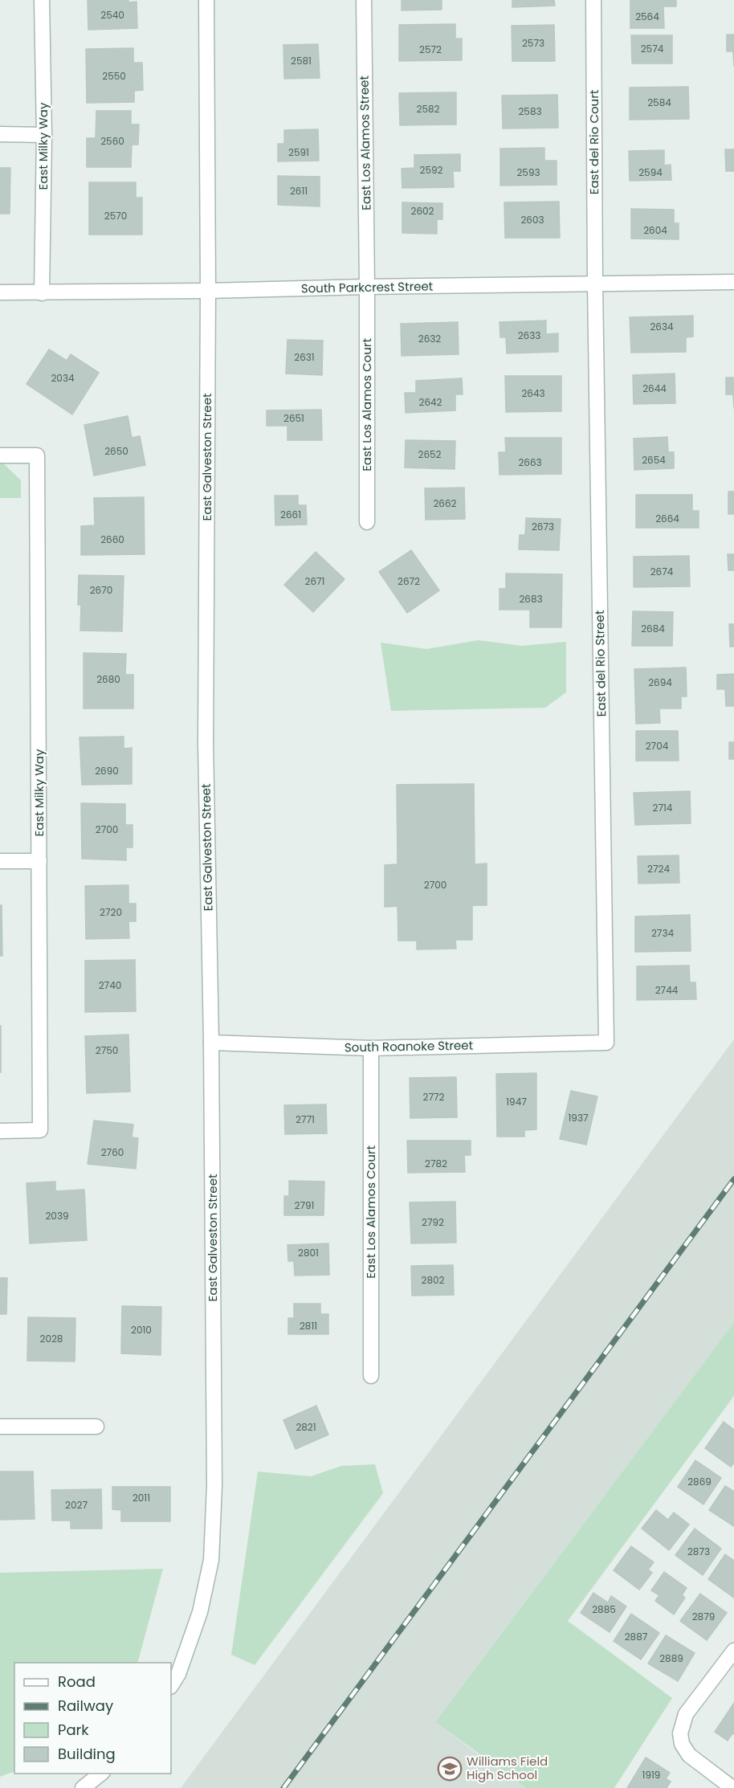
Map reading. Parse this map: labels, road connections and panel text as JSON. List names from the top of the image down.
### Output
{
  "streets": {
    "street": [
      "East del Rio Court",
      "East Los Alamos Street",
      "East Milky Way",
      "South Parkcrest Street",
      "East Los Alamos Court",
      "East Galveston Street",
      "East del Rio Street",
      "South Roanoke Street"
    ]
  },
  "crossings": [
    ["East del Rio Court", "South Parkcrest Street"],
    ["East del Rio Court", "East del Rio Street"],
    ["East Los Alamos Street", "South Parkcrest Street"],
    ["East Los Alamos Street", "East Los Alamos Court"],
    ["East Milky Way", "South Parkcrest Street"],
    ["South Parkcrest Street", "East Los Alamos Court"],
    ["South Parkcrest Street", "East Galveston Street"],
    ["South Parkcrest Street", "East del Rio Street"],
    ["East Los Alamos Court", "South Roanoke Street"],
    ["East Galveston Street", "South Roanoke Street"],
    ["East del Rio Street", "South Roanoke Street"]
  ],
  "places": {
    "school or university": ["Williams Field High School"]
  },
  "house_numbers": [
    "2540",
    "2564",
    "2573",
    "2574",
    "2572",
    "2581",
    "2550",
    "2584",
    "2582",
    "2583",
    "2560",
    "2591",
    "2592",
    "2593",
    "2594",
    "2611",
    "2602",
    "2570",
    "2603",
    "2604",
    "2634",
    "2633",
    "2632",
    "2631",
    "2034",
    "2644",
    "2643",
    "2642",
    "2651",
    "2650",
    "2652",
    "2654",
    "2663",
    "2662",
    "2661",
    "2664",
    "2673",
    "2660",
    "2674",
    "2671",
    "2672",
    "2670",
    "2683",
    "2684",
    "2680",
    "2694",
    "2704",
    "2690",
    "2714",
    "2700",
    "2724",
    "2700",
    "2720",
    "2734",
    "2740",
    "2744",
    "2750",
    "2772",
    "1947",
    "1937",
    "2771",
    "2760",
    "2782",
    "2791",
    "2039",
    "2792",
    "2801",
    "2802",
    "2811",
    "2010",
    "2028",
    "2821",
    "2869",
    "2011",
    "2027",
    "2873",
    "2885",
    "2879",
    "2887",
    "2889",
    "1919"
  ],
  "legend": [
    "Road",
    "Railway",
    "Park",
    "Building"
  ]
}
